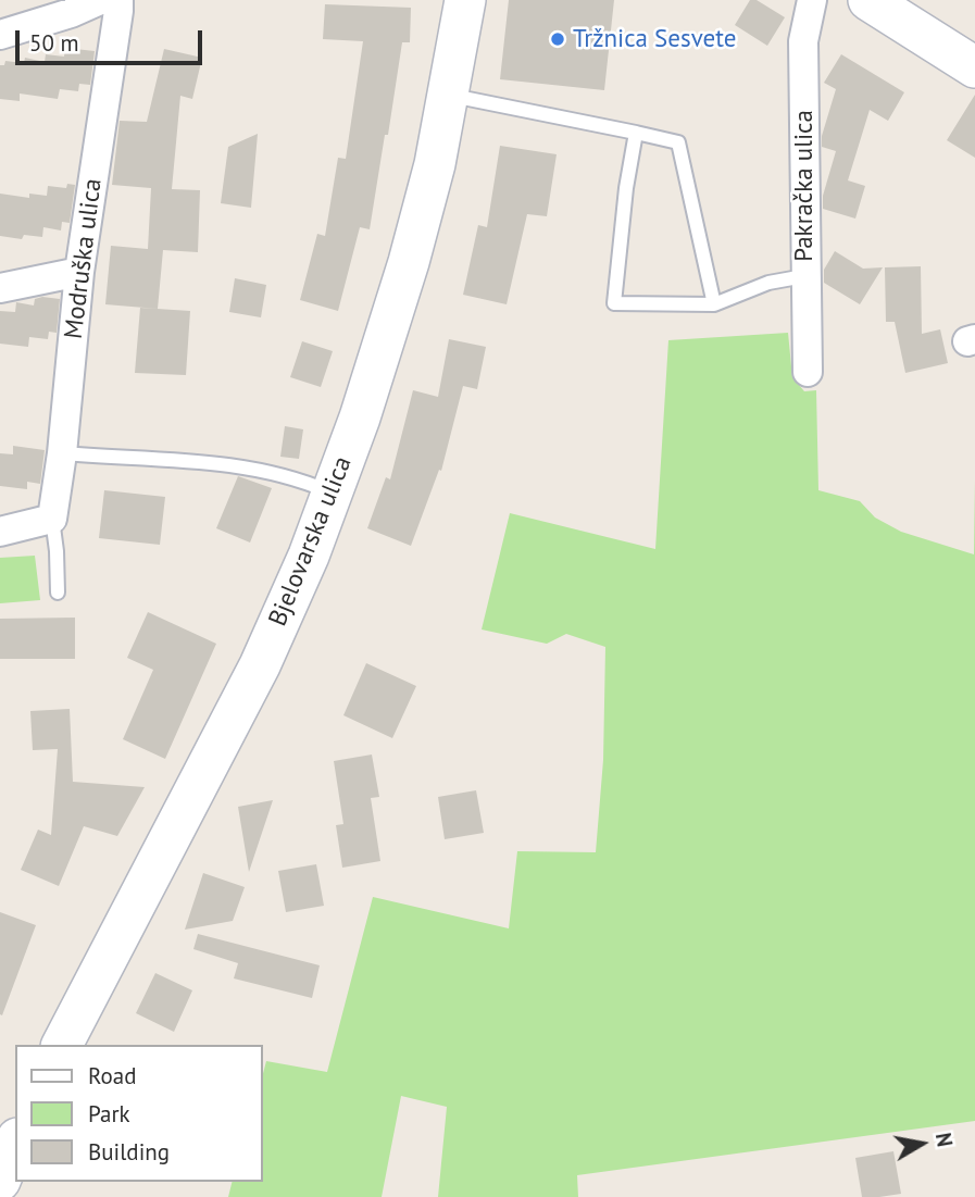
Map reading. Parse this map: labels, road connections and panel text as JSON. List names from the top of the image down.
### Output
{
  "streets": {
    "main road": ["Bjelovarska ulica"],
    "street": ["Pakračka ulica", "Modruška ulica"]
  },
  "places": ["Tržnica Sesvete"],
  "legend": ["Road", "Park", "Building"],
  "scale_bar": "50 m",
  "north": "right"
}
